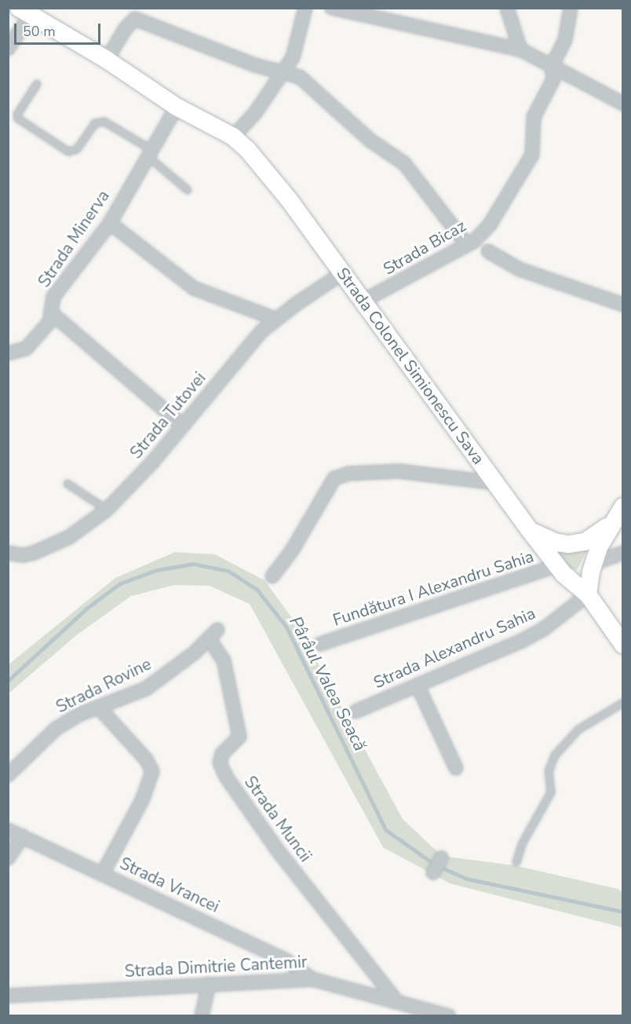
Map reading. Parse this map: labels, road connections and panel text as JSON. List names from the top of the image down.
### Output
{
  "streets": {
    "main road": ["Strada Colonel Simionescu Sava"],
    "street": [
      "Strada Minerva",
      "Strada Bicaz",
      "Strada Tutovei",
      "Fundătura I Alexandru Sahia",
      "Strada Alexandru Sahia",
      "Strada Rovine",
      "Strada Muncii",
      "Strada Vrancei",
      "Strada Dimitrie Cantemir"
    ]
  },
  "crossings": [
    ["Strada Minerva", "Strada Colonel Simionescu Sava"],
    ["Strada Bicaz", "Strada Colonel Simionescu Sava"],
    ["Strada Colonel Simionescu Sava", "Strada Tutovei"],
    ["Strada Colonel Simionescu Sava", "Fundătura I Alexandru Sahia"],
    ["Strada Colonel Simionescu Sava", "Strada Alexandru Sahia"],
    ["Strada Rovine", "Strada Muncii"],
    ["Strada Muncii", "Strada Dimitrie Cantemir"],
    ["Strada Vrancei", "Strada Dimitrie Cantemir"]
  ],
  "water": ["Pârâul Valea Seacă"],
  "scale_bar": "50 m"
}
